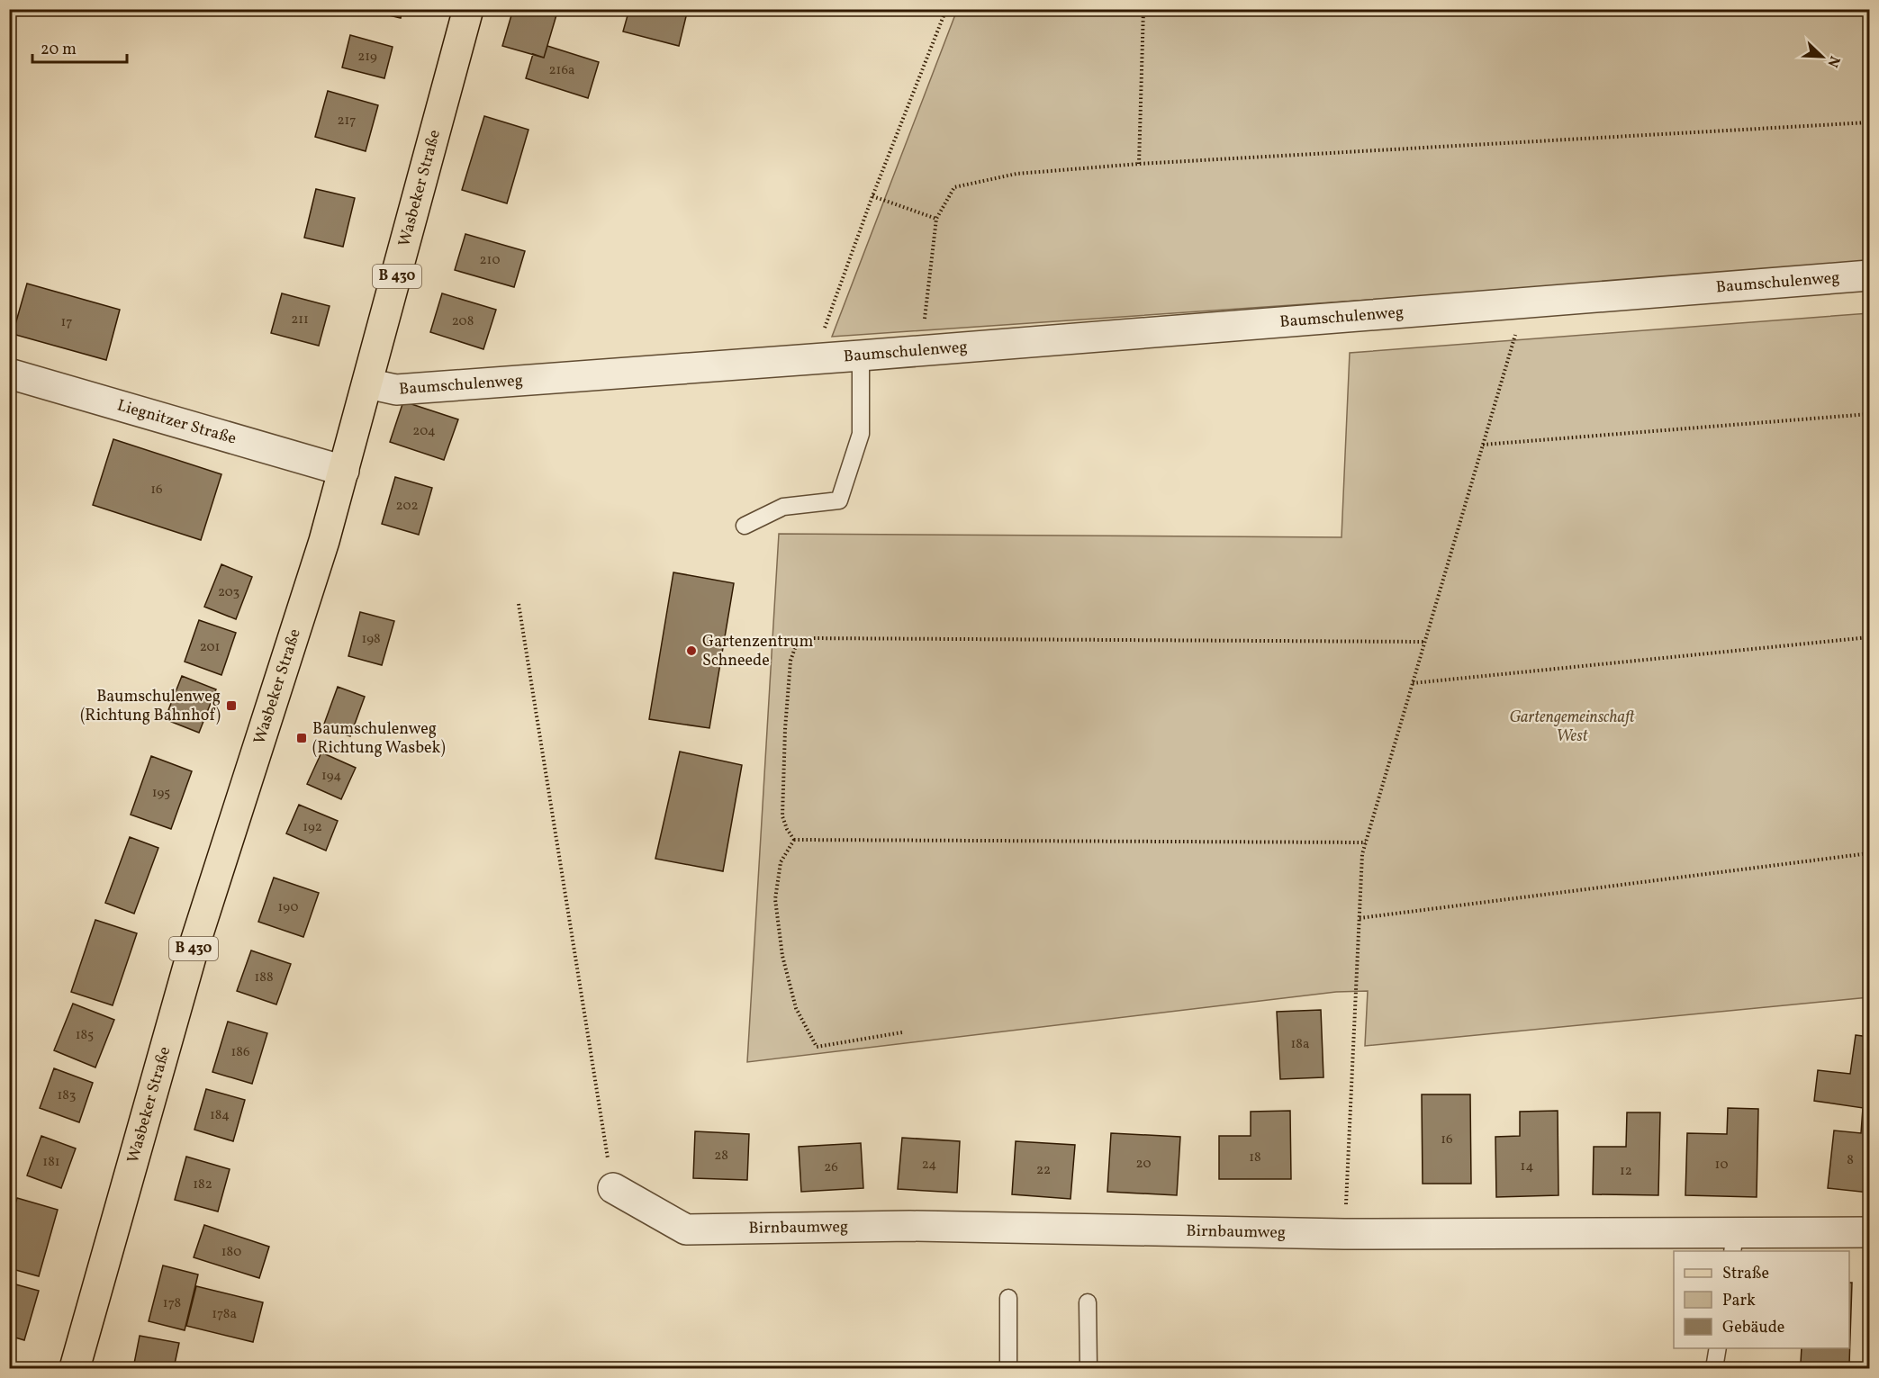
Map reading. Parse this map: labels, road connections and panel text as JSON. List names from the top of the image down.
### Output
{
  "streets": {
    "main road": ["Wasbeker Straße", "B 430"],
    "street": ["Baumschulenweg", "Liegnitzer Straße", "Birnbaumweg"]
  },
  "crossings": [
    ["Wasbeker Straße", "Baumschulenweg"],
    ["Wasbeker Straße", "Liegnitzer Straße"]
  ],
  "parks": ["Gartengemeinschaft West"],
  "places": {
    "other": ["Gartenzentrum Schneede"],
    "transit": ["Baumschulenweg (Richtung Bahnhof)", "Baumschulenweg (Richtung Wasbek)"]
  },
  "house_numbers": [
    "219",
    "216a",
    "217",
    "210",
    "211",
    "208",
    "17",
    "204",
    "16",
    "202",
    "203",
    "198",
    "201",
    "194",
    "195",
    "192",
    "190",
    "188",
    "185",
    "18a",
    "186",
    "183",
    "184",
    "16",
    "28",
    "18",
    "8",
    "181",
    "20",
    "24",
    "10",
    "14",
    "26",
    "22",
    "12",
    "182",
    "180",
    "178",
    "178a"
  ],
  "legend": ["Straße", "Park", "Gebäude"],
  "scale_bar": "20 m",
  "north": "bottom right"
}
